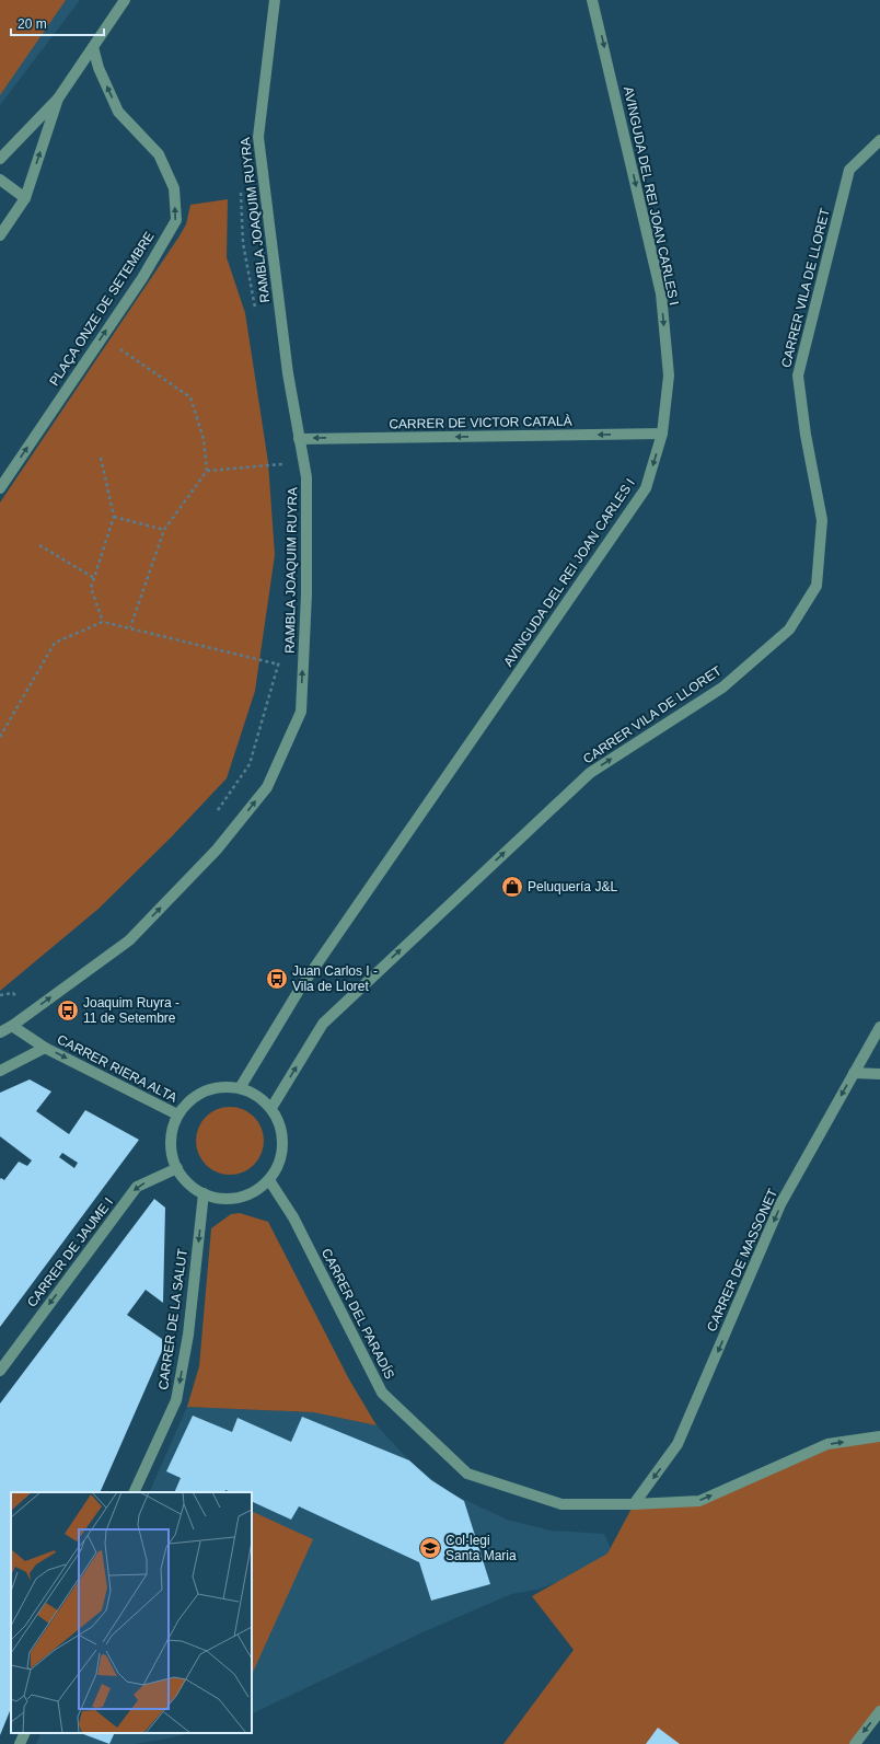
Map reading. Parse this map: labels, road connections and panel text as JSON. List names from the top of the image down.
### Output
{
  "streets": {
    "street": [
      "AVINGUDA DEL REI JOAN CARLES I",
      "RAMBLA JOAQUIM RUYRA",
      "CARRER VILA DE LLORET",
      "PLAÇA ONZE DE SETEMBRE",
      "CARRER DE VICTOR CATALÀ",
      "CARRER RIERA ALTA",
      "CARRER DE JAUME I",
      "CARRER DE MASSONET",
      "CARRER DEL PARADÍS",
      "CARRER DE LA SALUT"
    ]
  },
  "crossings": [
    ["AVINGUDA DEL REI JOAN CARLES I", "CARRER VILA DE LLORET"],
    ["AVINGUDA DEL REI JOAN CARLES I", "CARRER DE VICTOR CATALÀ"],
    ["AVINGUDA DEL REI JOAN CARLES I", "CARRER RIERA ALTA"],
    ["AVINGUDA DEL REI JOAN CARLES I", "CARRER DE JAUME I"],
    ["AVINGUDA DEL REI JOAN CARLES I", "CARRER DEL PARADÍS"],
    ["AVINGUDA DEL REI JOAN CARLES I", "CARRER DE LA SALUT"],
    ["RAMBLA JOAQUIM RUYRA", "CARRER DE VICTOR CATALÀ"],
    ["RAMBLA JOAQUIM RUYRA", "CARRER RIERA ALTA"],
    ["CARRER VILA DE LLORET", "CARRER RIERA ALTA"],
    ["CARRER VILA DE LLORET", "CARRER DE JAUME I"],
    ["CARRER VILA DE LLORET", "CARRER DEL PARADÍS"],
    ["CARRER VILA DE LLORET", "CARRER DE LA SALUT"],
    ["CARRER RIERA ALTA", "CARRER DE JAUME I"],
    ["CARRER RIERA ALTA", "CARRER DEL PARADÍS"],
    ["CARRER RIERA ALTA", "CARRER DE LA SALUT"],
    ["CARRER DE JAUME I", "CARRER DEL PARADÍS"],
    ["CARRER DE JAUME I", "CARRER DE LA SALUT"],
    ["CARRER DE MASSONET", "CARRER DEL PARADÍS"],
    ["CARRER DEL PARADÍS", "CARRER DE LA SALUT"]
  ],
  "one_way": [
    "AVINGUDA DEL REI JOAN CARLES I",
    "RAMBLA JOAQUIM RUYRA",
    "CARRER VILA DE LLORET",
    "PLAÇA ONZE DE SETEMBRE",
    "CARRER DE VICTOR CATALÀ",
    "CARRER RIERA ALTA",
    "CARRER DE JAUME I",
    "CARRER DE MASSONET",
    "CARRER DE LA SALUT"
  ],
  "places": {
    "shop": ["Peluquería J&L"],
    "bus stop": ["Juan Carlos I - Vila de Lloret", "Joaquim Ruyra - 11 de Setembre"],
    "school or university": ["Col·legi Santa Maria"]
  },
  "scale_bar": "20 m"
}
